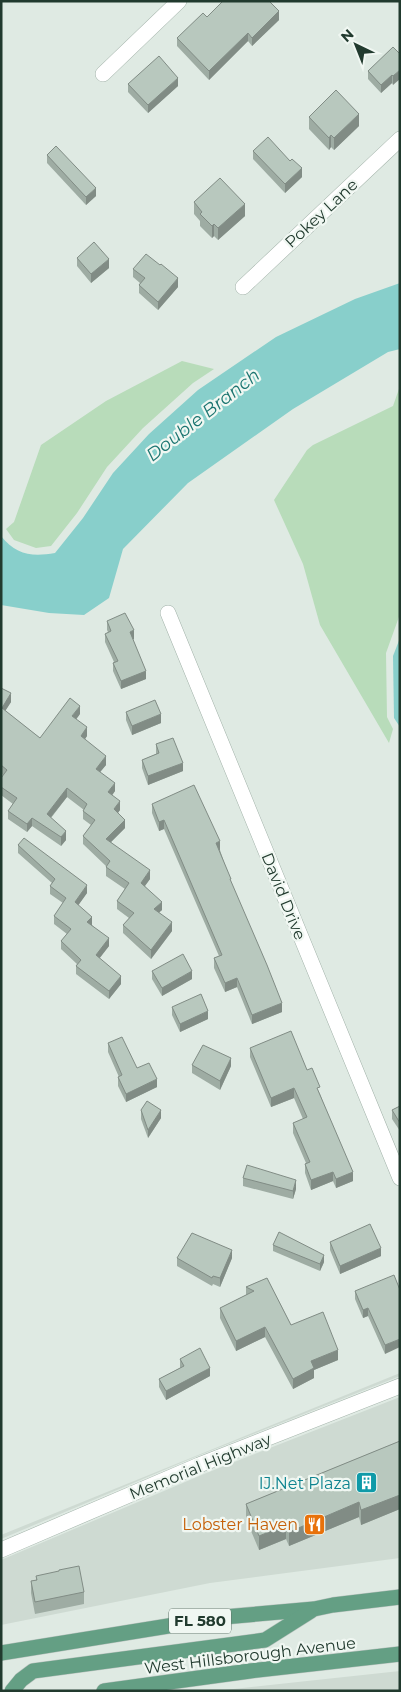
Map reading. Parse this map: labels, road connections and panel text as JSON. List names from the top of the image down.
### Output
{
  "streets": {
    "main road": ["FL 580", "West Hillsborough Avenue"],
    "street": ["Pokey Lane", "David Drive", "Memorial Highway"]
  },
  "water": ["Double Branch"],
  "places": {
    "building": ["IJ.Net Plaza"],
    "restaurant": ["Lobster Haven"]
  },
  "north": "top left"
}
